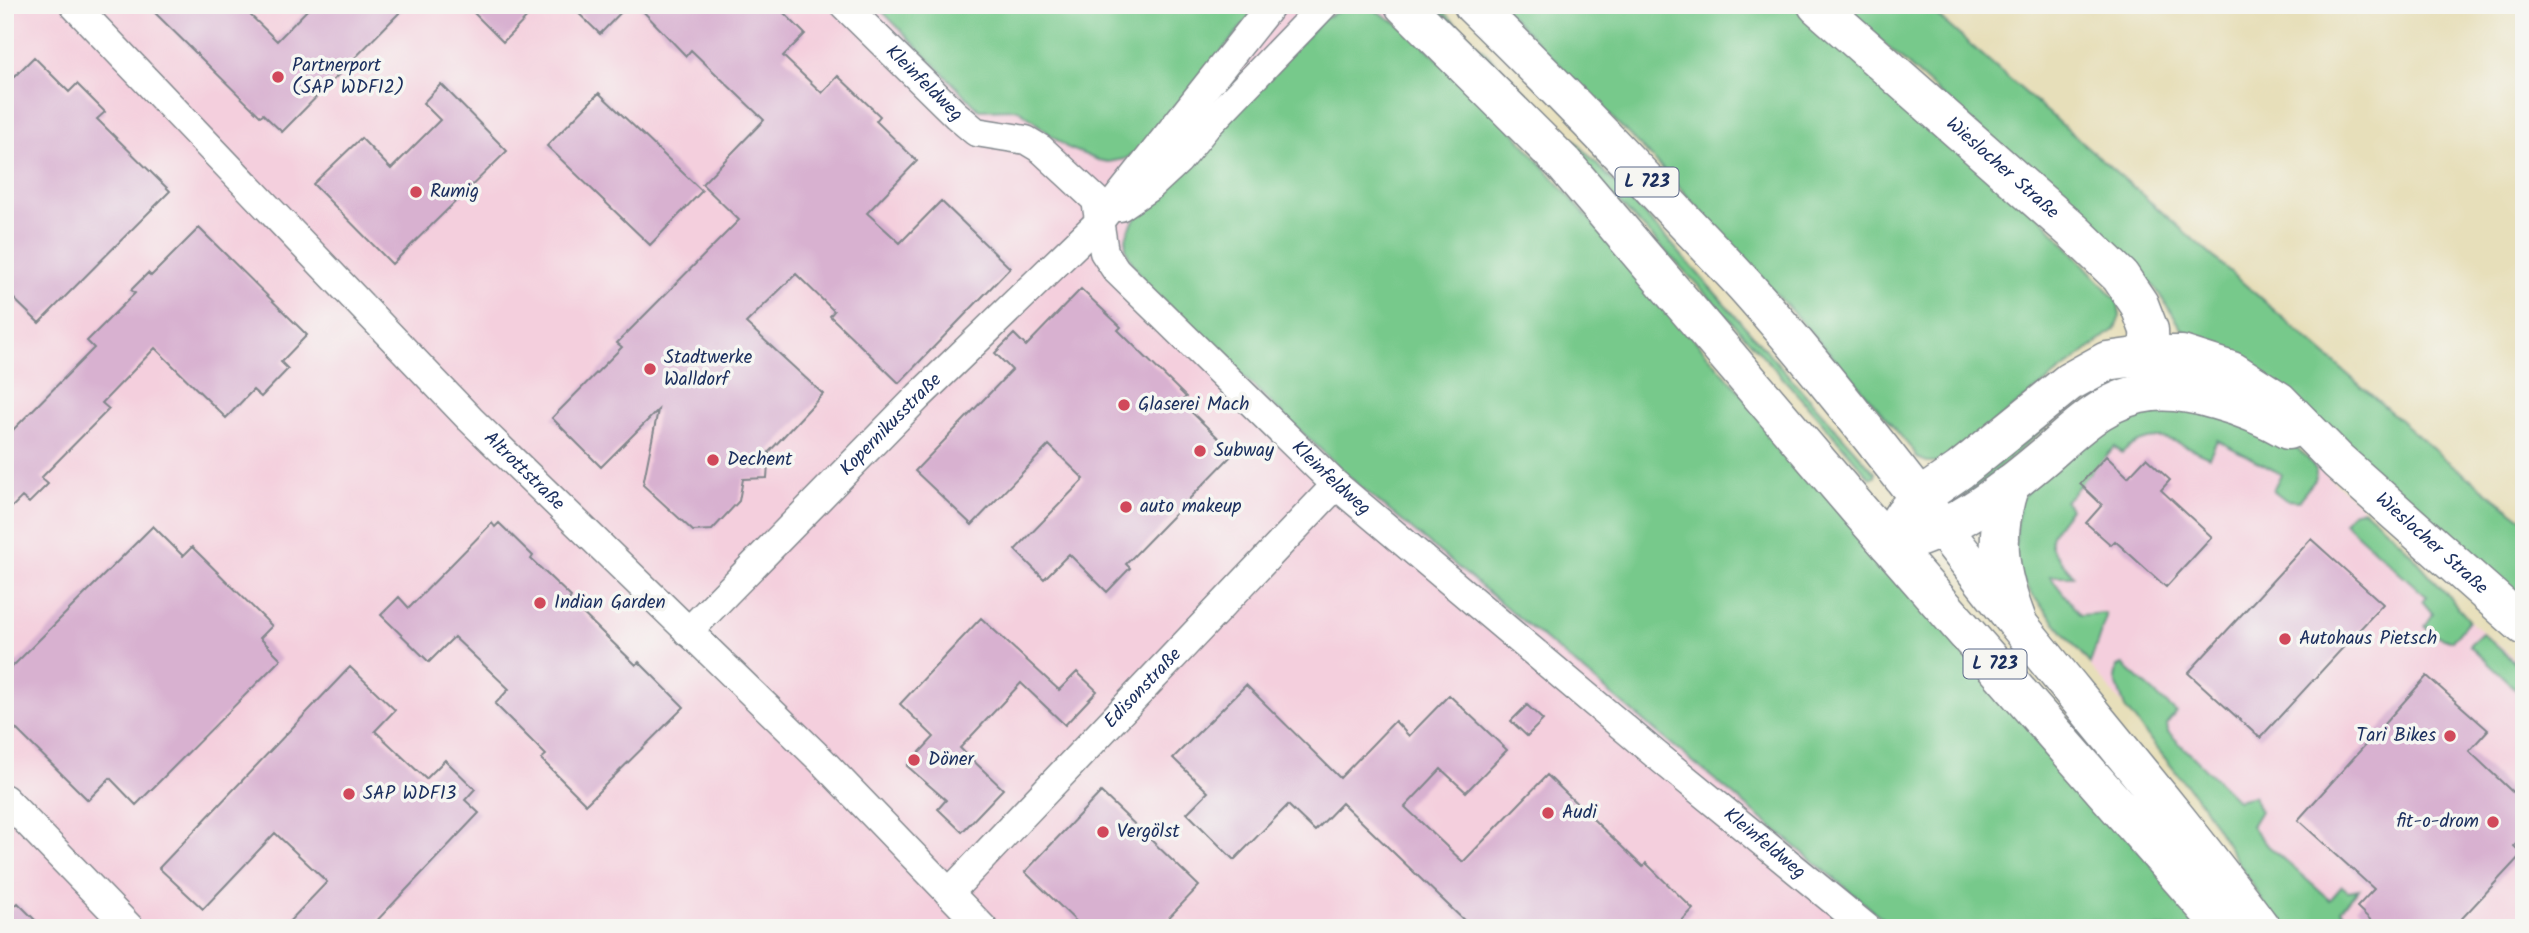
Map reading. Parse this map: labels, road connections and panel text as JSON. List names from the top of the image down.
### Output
{
  "streets": {
    "main road": ["Wieslocher Straße", "L 723"],
    "street": [
      "Kleinfeldweg",
      "Kopernikusstraße",
      "Altrottstraße",
      "Edisonstraße"
    ]
  },
  "crossings": [
    ["Kleinfeldweg", "Kopernikusstraße"],
    ["Kleinfeldweg", "Edisonstraße"],
    ["Wieslocher Straße", "L 723"],
    ["Kopernikusstraße", "Altrottstraße"],
    ["Altrottstraße", "Edisonstraße"]
  ],
  "places": [
    "Partnerport (SAP WDF12)",
    "Rumig",
    "Stadtwerke Walldorf",
    "Glaserei Mach",
    "Subway",
    "Dechent",
    "auto makeup",
    "Indian Garden",
    "Autohaus Pietsch",
    "Tari Bikes",
    "Döner",
    "SAP WDF13",
    "Audi",
    "fit-o-drom",
    "Vergölst"
  ]
}
